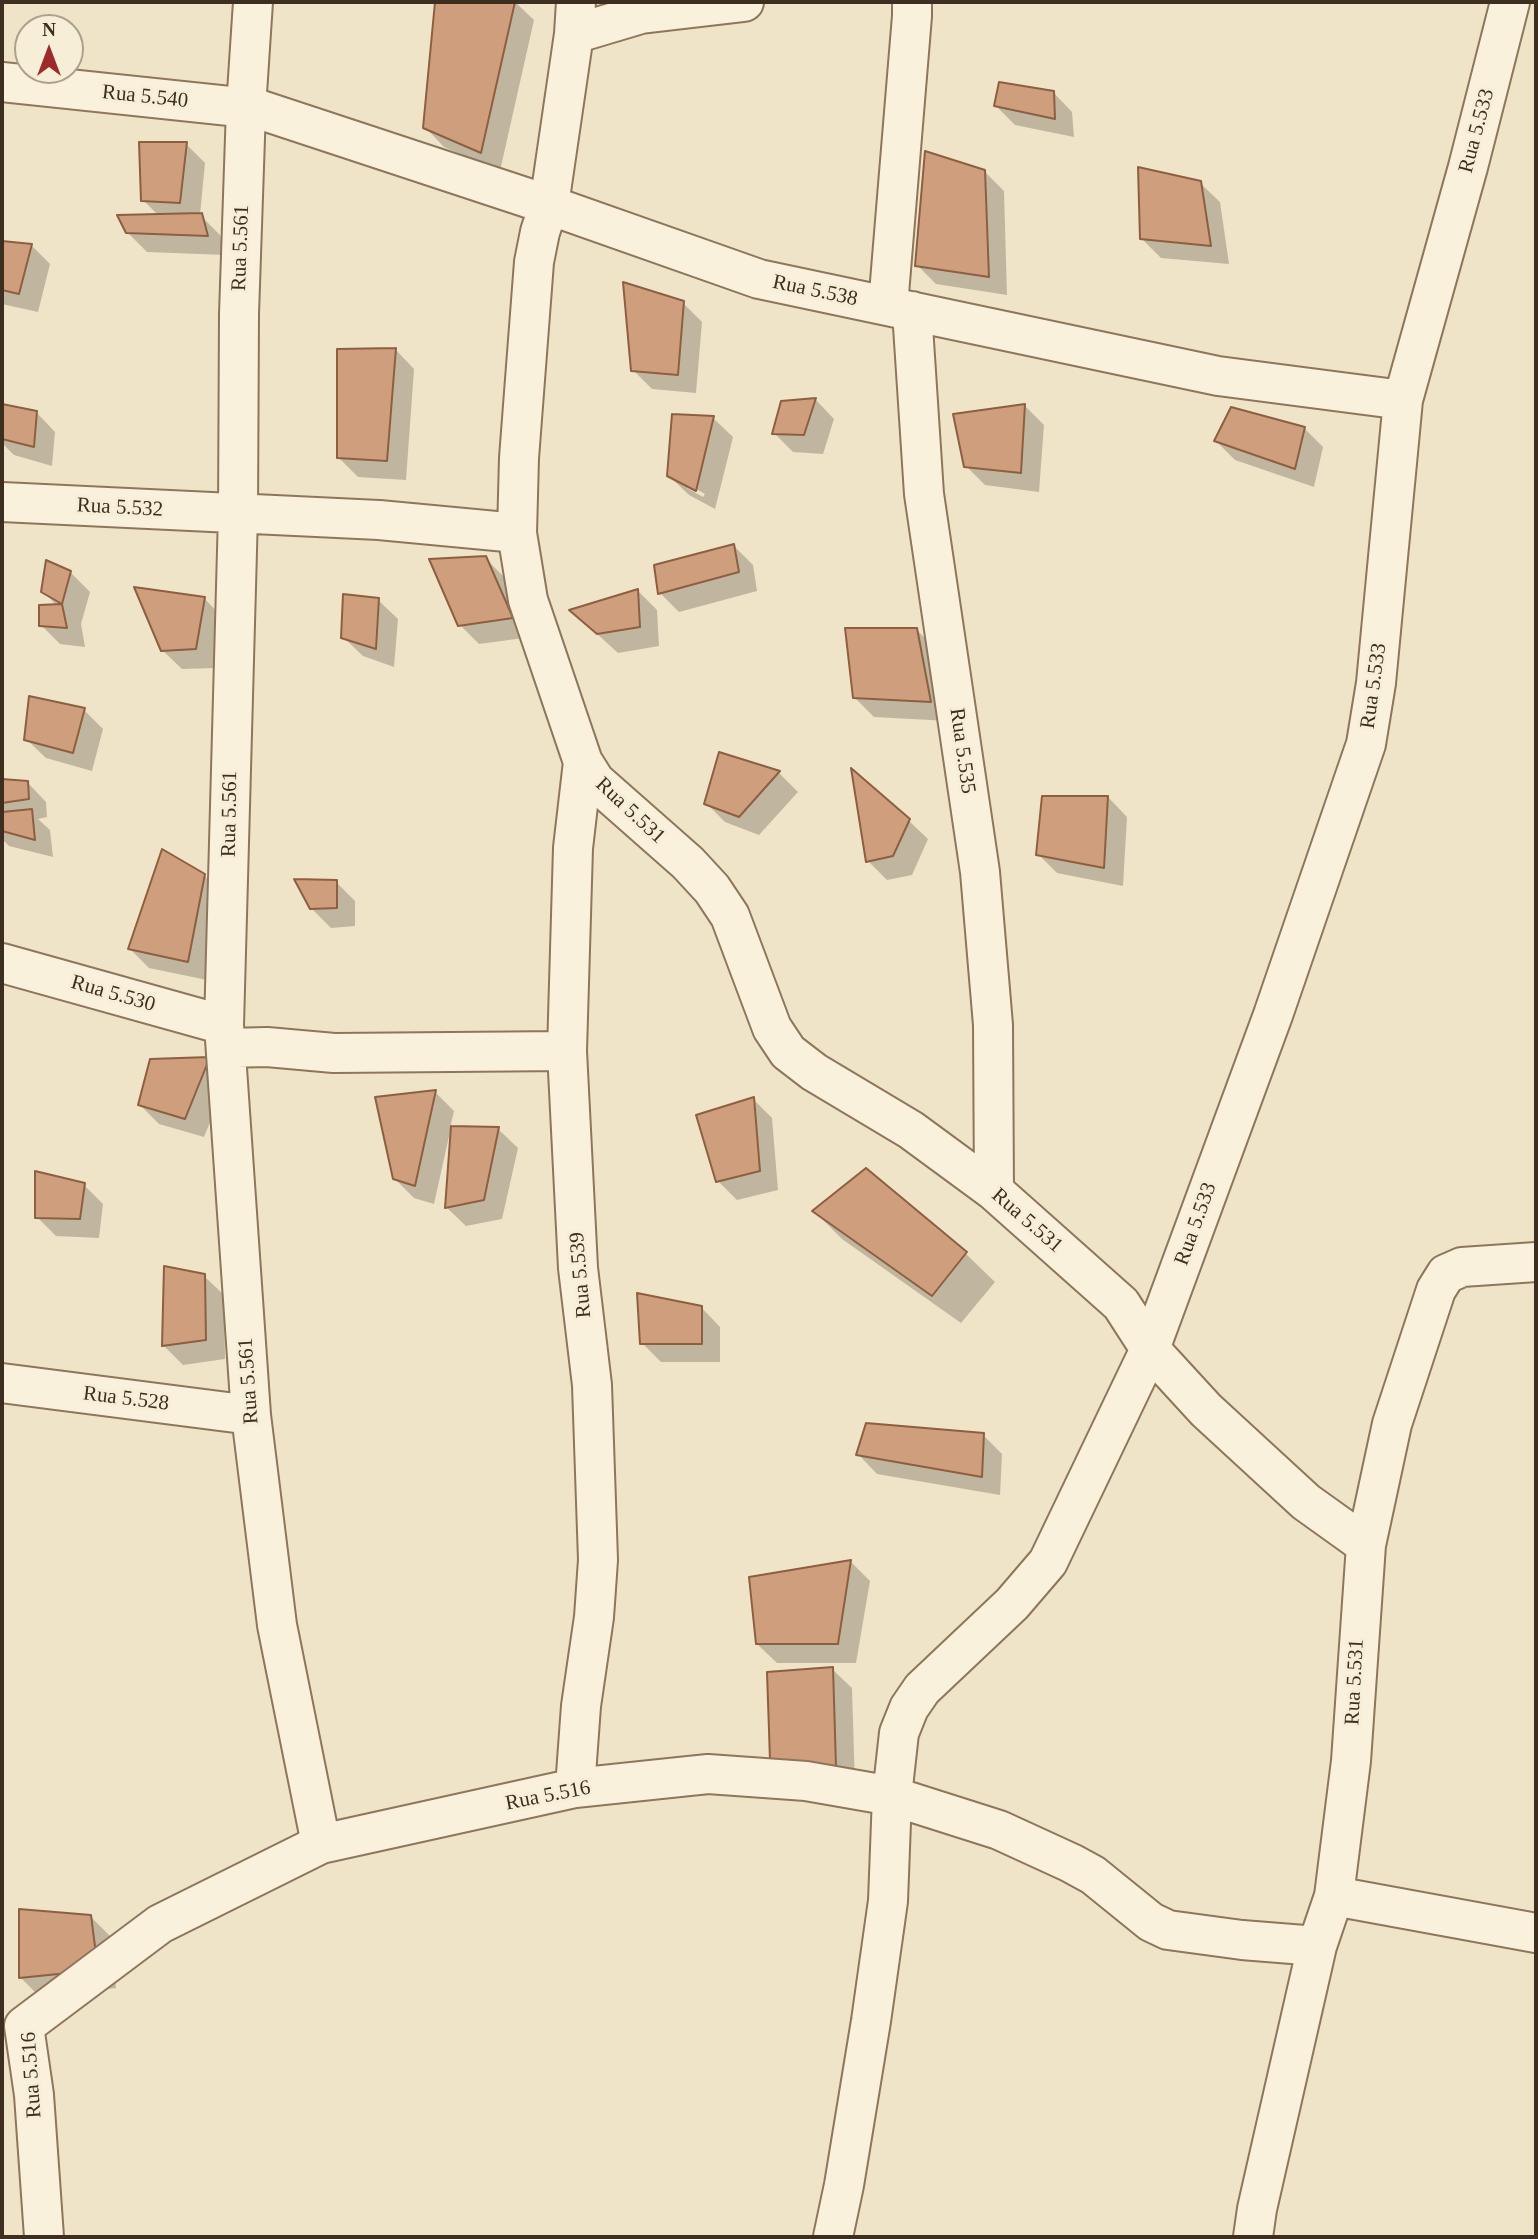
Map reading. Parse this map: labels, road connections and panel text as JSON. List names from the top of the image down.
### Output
{
  "streets": {
    "street": [
      "Rua 5.540",
      "Rua 5.533",
      "Rua 5.561",
      "Rua 5.538",
      "Rua 5.532",
      "Rua 5.535",
      "Rua 5.531",
      "Rua 5.530",
      "Rua 5.539",
      "Rua 5.528",
      "Rua 5.516"
    ]
  },
  "crossings": [
    ["Rua 5.540", "Rua 5.561"],
    ["Rua 5.540", "Rua 5.538"],
    ["Rua 5.533", "Rua 5.538"],
    ["Rua 5.533", "Rua 5.531"],
    ["Rua 5.533", "Rua 5.516"],
    ["Rua 5.561", "Rua 5.538"],
    ["Rua 5.561", "Rua 5.532"],
    ["Rua 5.561", "Rua 5.530"],
    ["Rua 5.561", "Rua 5.528"],
    ["Rua 5.561", "Rua 5.516"],
    ["Rua 5.538", "Rua 5.535"],
    ["Rua 5.538", "Rua 5.531"],
    ["Rua 5.535", "Rua 5.531"],
    ["Rua 5.531", "Rua 5.539"],
    ["Rua 5.531", "Rua 5.516"],
    ["Rua 5.530", "Rua 5.539"],
    ["Rua 5.539", "Rua 5.516"]
  ],
  "north": "top"
}
